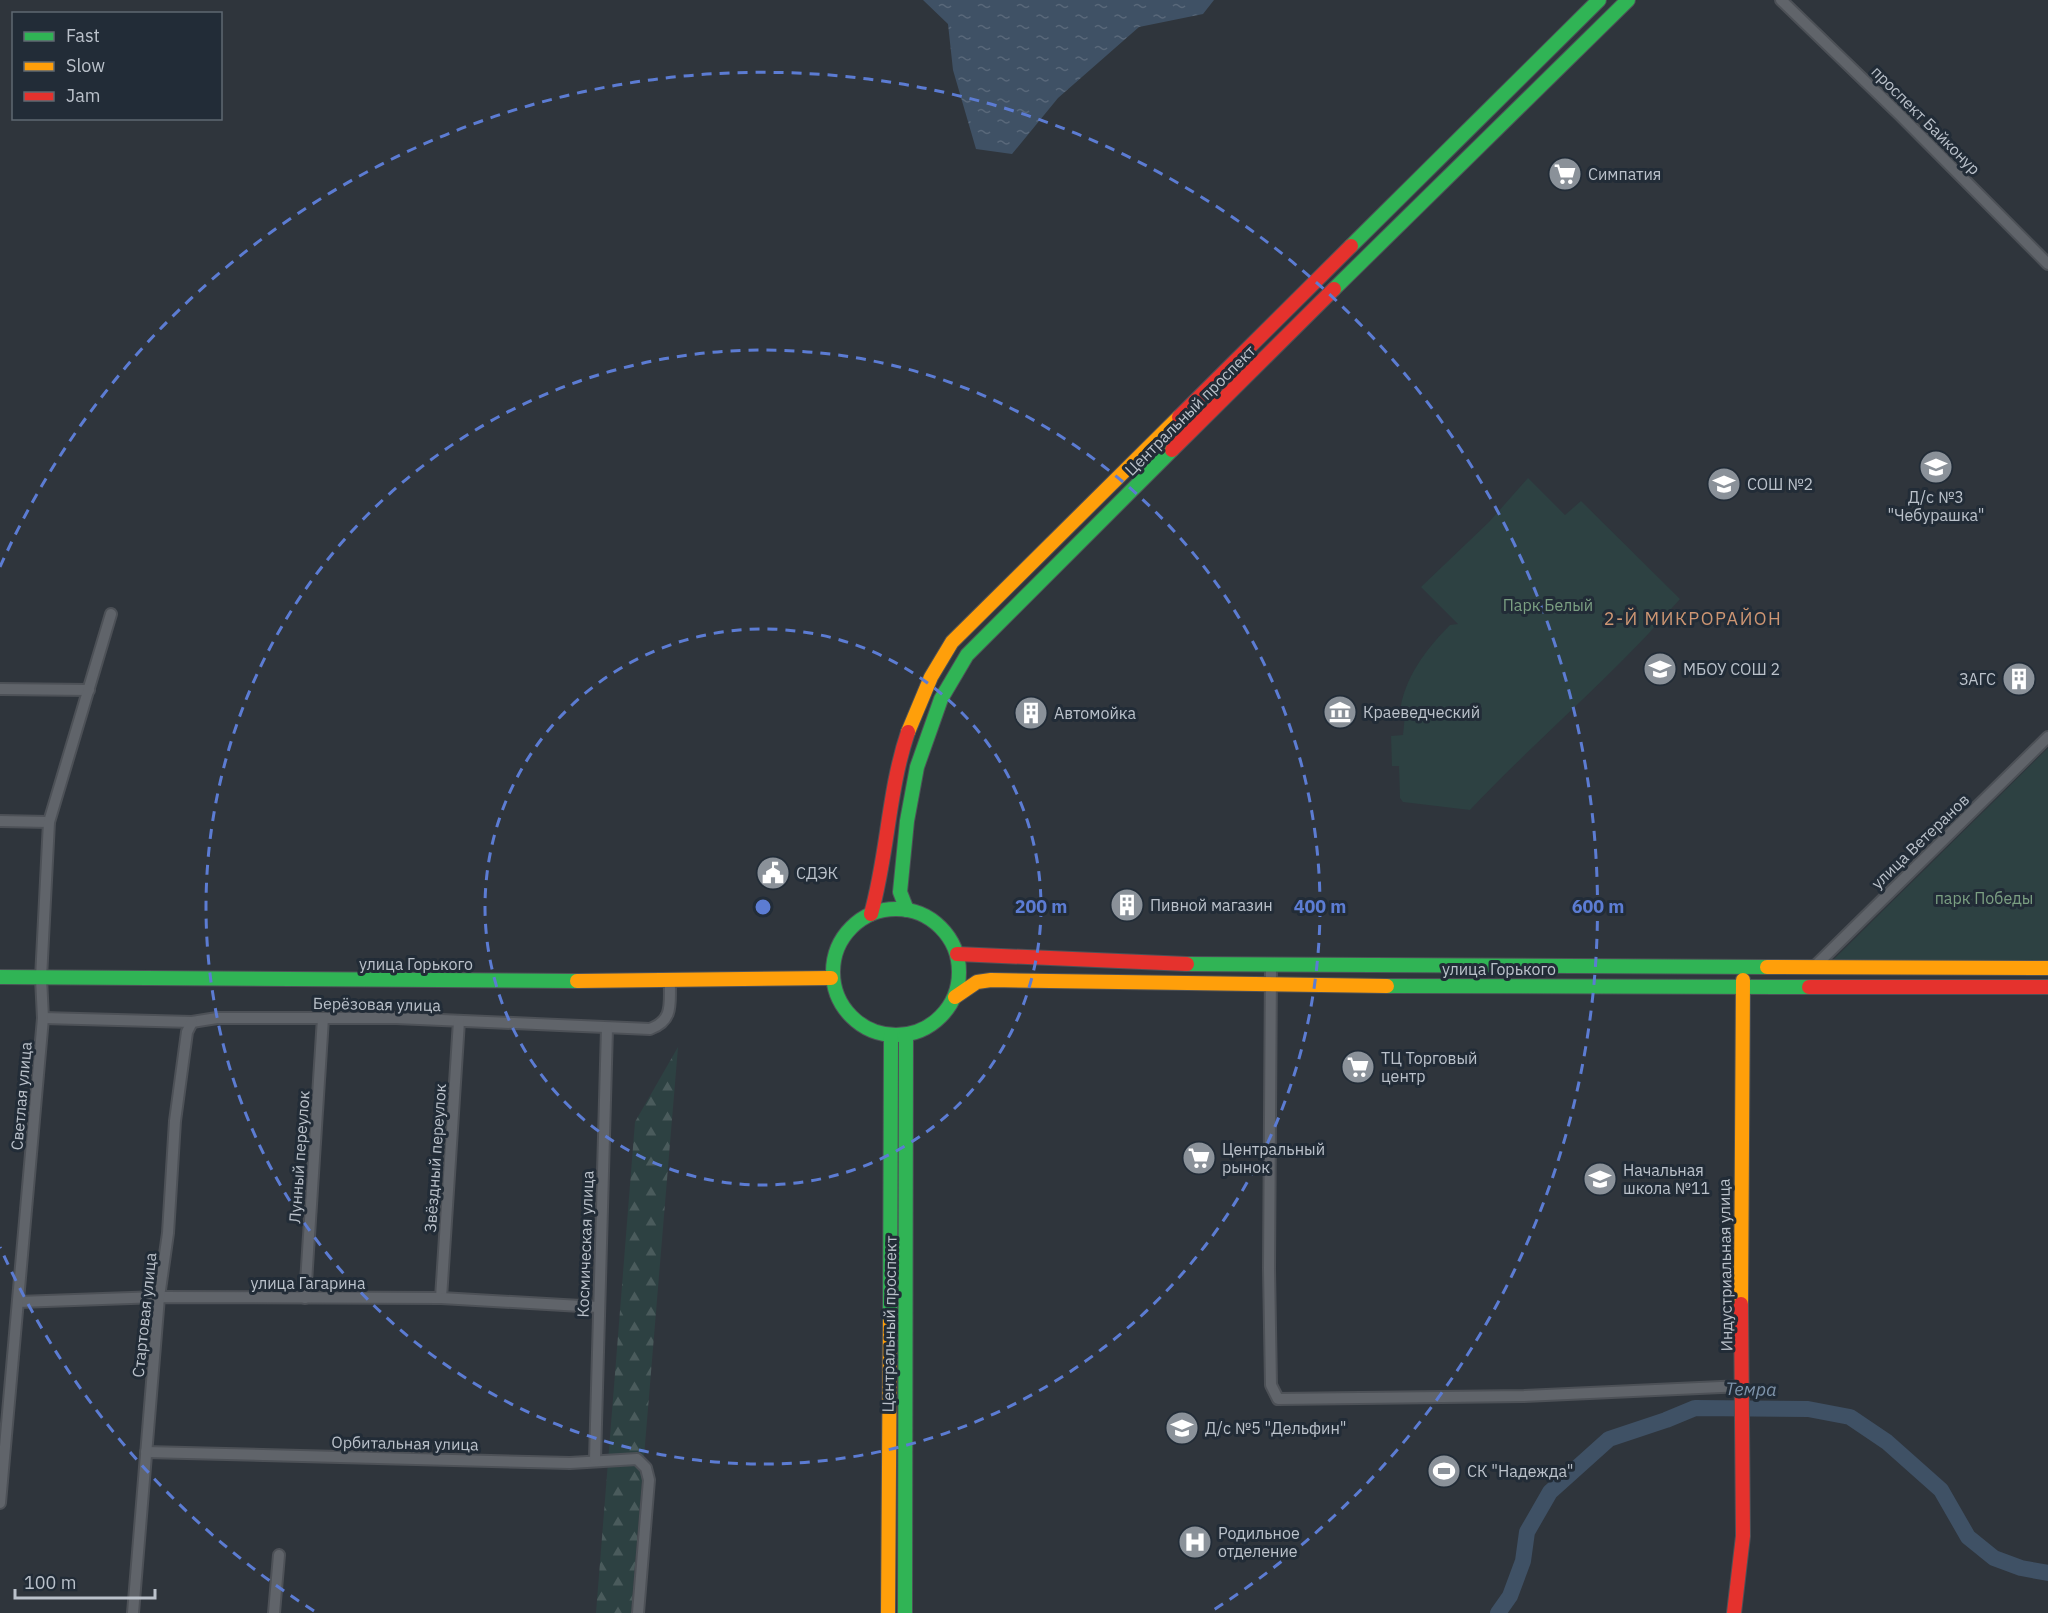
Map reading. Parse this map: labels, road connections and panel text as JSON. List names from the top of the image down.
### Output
{
  "streets": {
    "main road": ["Центральный проспект", "улица Горького", "Индустриальная улица"],
    "street": [
      "проспект Байконур",
      "улица Ветеранов",
      "Берёзовая улица",
      "Светлая улица",
      "Лунный переулок",
      "Звёздный переулок",
      "Космическая улица",
      "улица Гагарина",
      "Стартовая улица",
      "Орбитальная улица"
    ]
  },
  "crossings": [
    ["Центральный проспект", "улица Горького"],
    ["улица Ветеранов", "улица Горького"],
    ["улица Горького", "Берёзовая улица"],
    ["улица Горького", "Светлая улица"],
    ["улица Горького", "Индустриальная улица"],
    ["Берёзовая улица", "Светлая улица"],
    ["Берёзовая улица", "Лунный переулок"],
    ["Берёзовая улица", "Звёздный переулок"],
    ["Берёзовая улица", "Космическая улица"],
    ["Берёзовая улица", "Стартовая улица"],
    ["Светлая улица", "улица Гагарина"],
    ["Лунный переулок", "улица Гагарина"],
    ["Звёздный переулок", "улица Гагарина"],
    ["Космическая улица", "улица Гагарина"],
    ["Космическая улица", "Орбитальная улица"],
    ["улица Гагарина", "Стартовая улица"],
    ["Стартовая улица", "Орбитальная улица"]
  ],
  "districts": ["2-Й МИКРОРАЙОН"],
  "water": ["Темра"],
  "parks": ["Парк Белый", "парк Победы"],
  "places": {
    "supermarket": ["Симпатия", "ТЦ Торговый центр", "Центральный рынок"],
    "school or university": [
      "Д/c №3 \"Чебурашка\"",
      "СОШ №2",
      "МБОУ СОШ 2",
      "Начальная школа №11",
      "Д/c №5 \"Дельфин\""
    ],
    "building": ["ЗАГС", "Автомойка", "Пивной магазин"],
    "museum": ["Краеведческий"],
    "public building": ["СДЭК"],
    "sports": ["СК \"Надежда\""],
    "hospital": ["Родильное отделение"]
  },
  "legend": ["Fast", "Slow", "Jam"],
  "scale_bar": "100 m",
  "rings": ["200 m", "400 m", "600 m"]
}
